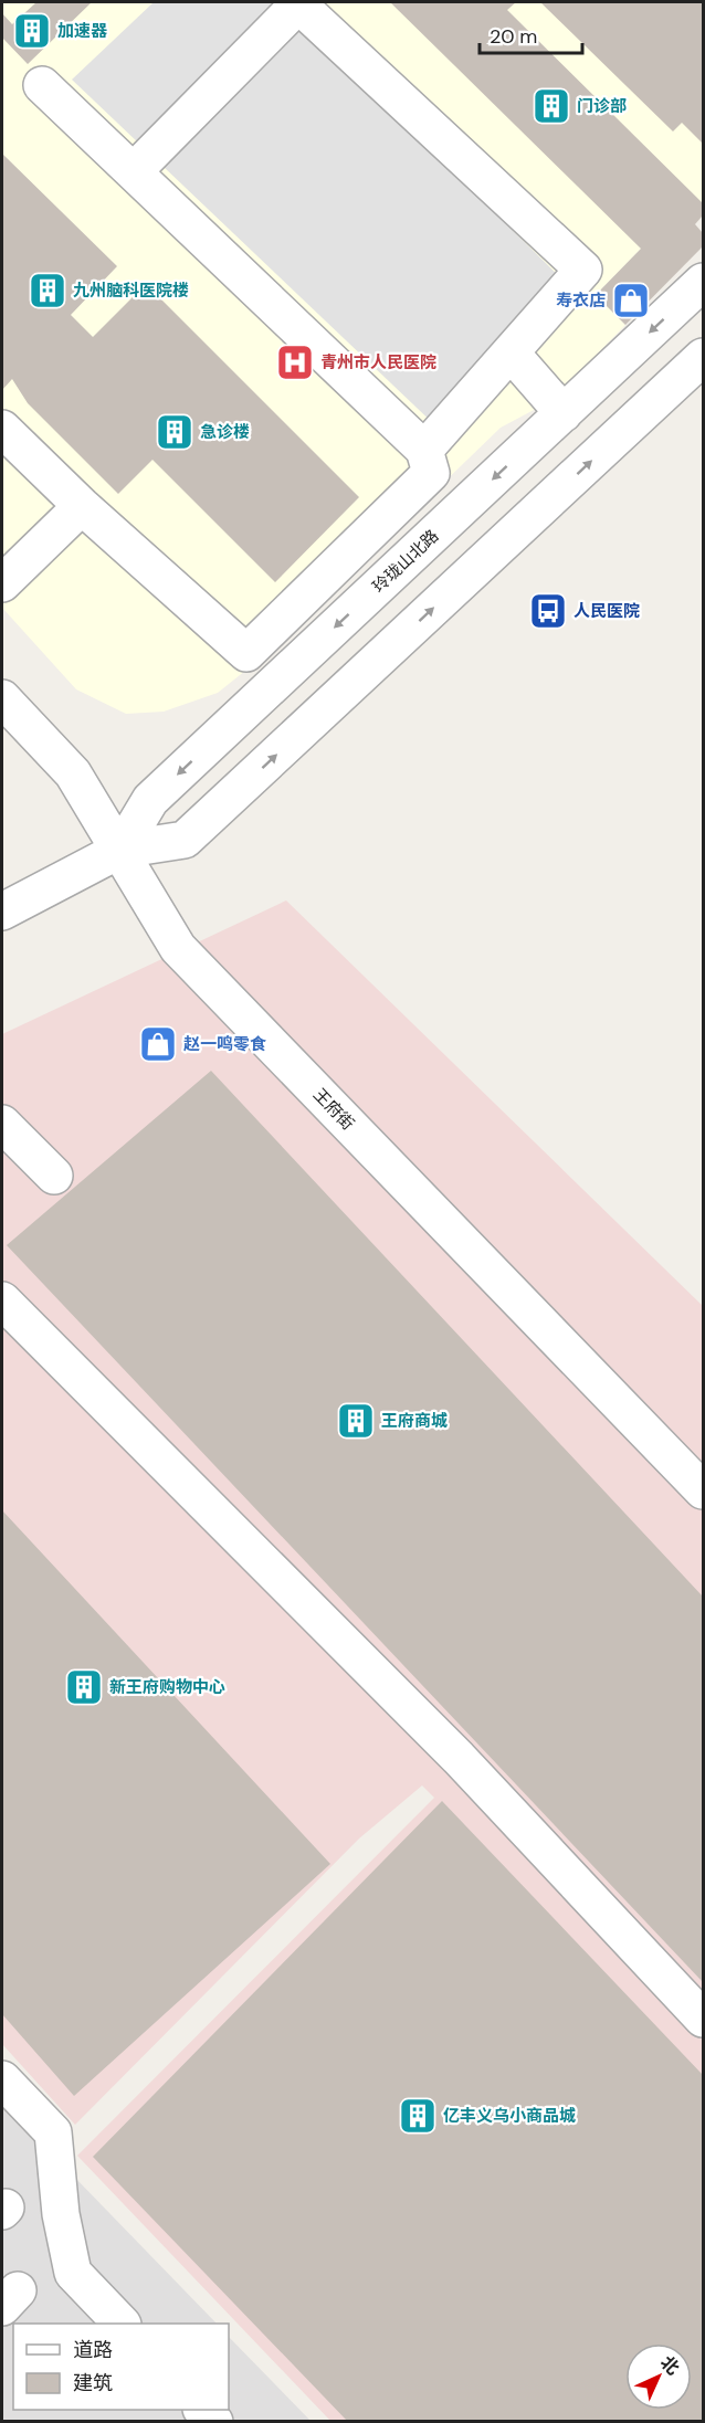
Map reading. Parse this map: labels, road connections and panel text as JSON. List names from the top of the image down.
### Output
{
  "streets": {
    "street": ["玲珑山北路", "王府街"]
  },
  "crossings": [
    ["玲珑山北路", "王府街"]
  ],
  "places": {
    "building": [
      "加速器",
      "门诊部",
      "九州脑科医院楼",
      "急诊楼",
      "王府商城",
      "新王府购物中心",
      "亿丰义乌小商品城"
    ],
    "shop": ["寿衣店", "赵一鸣零食"],
    "hospital": ["青州市人民医院"],
    "bus stop": ["人民医院"]
  },
  "legend": ["道路", "建筑"],
  "scale_bar": "20 m",
  "north": "top right"
}
